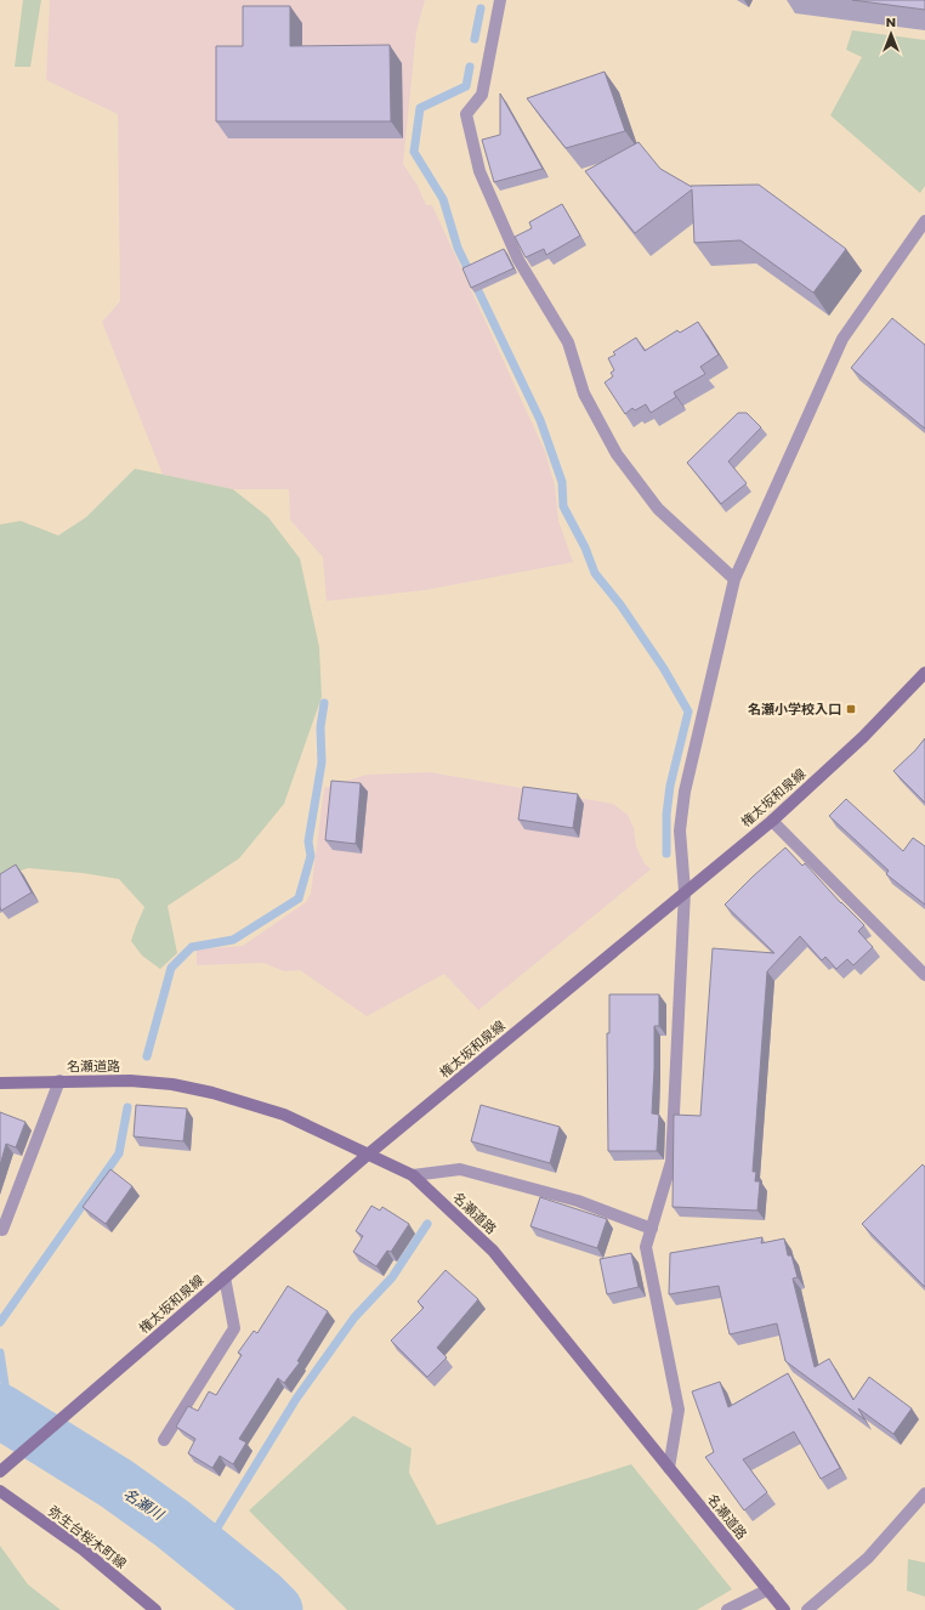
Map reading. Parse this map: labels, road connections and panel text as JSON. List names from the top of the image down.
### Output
{
  "streets": {
    "street": ["権太坂和泉線", "名瀬道路", "弥生台桜木町線"]
  },
  "crossings": [
    ["権太坂和泉線", "名瀬道路"]
  ],
  "water": ["名瀬川"],
  "places": {
    "transit": ["名瀬小学校入口"]
  },
  "north": "top"
}
